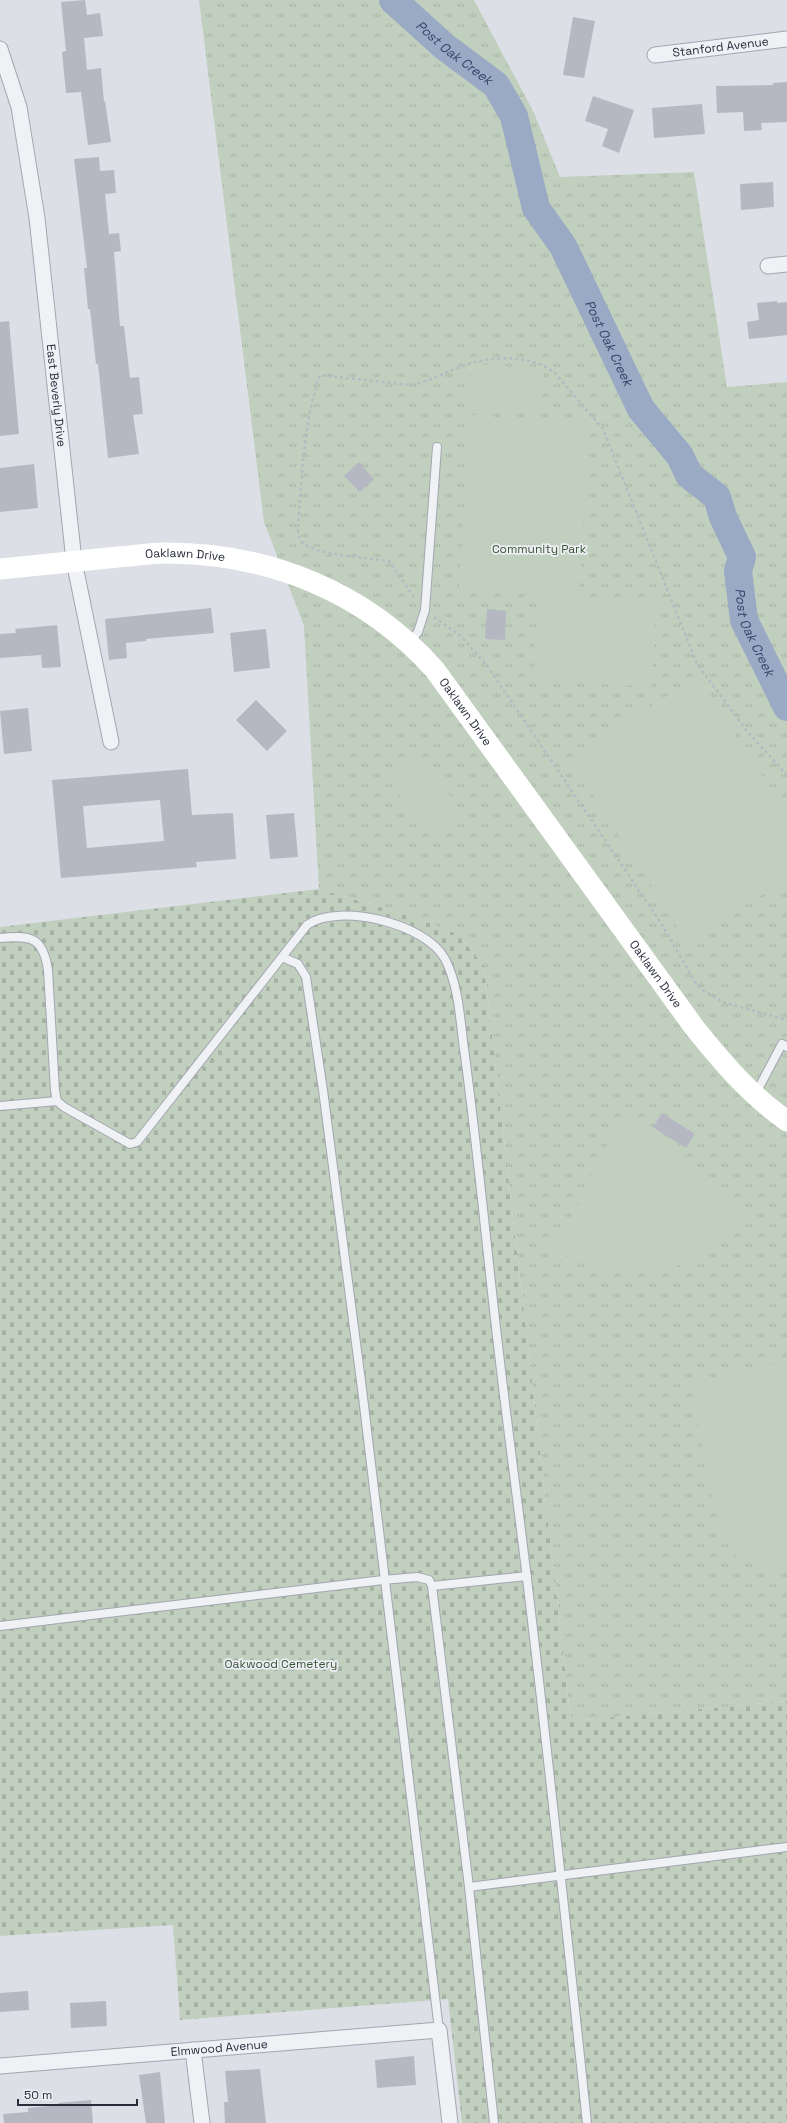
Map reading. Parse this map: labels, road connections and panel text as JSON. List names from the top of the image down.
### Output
{
  "streets": {
    "street": [
      "Stanford Avenue",
      "East Beverly Drive",
      "Oaklawn Drive",
      "Elmwood Avenue"
    ]
  },
  "crossings": [
    ["East Beverly Drive", "Oaklawn Drive"]
  ],
  "water": ["Post Oak Creek"],
  "parks": ["Community Park", "Oakwood Cemetery"],
  "scale_bar": "50 m"
}
